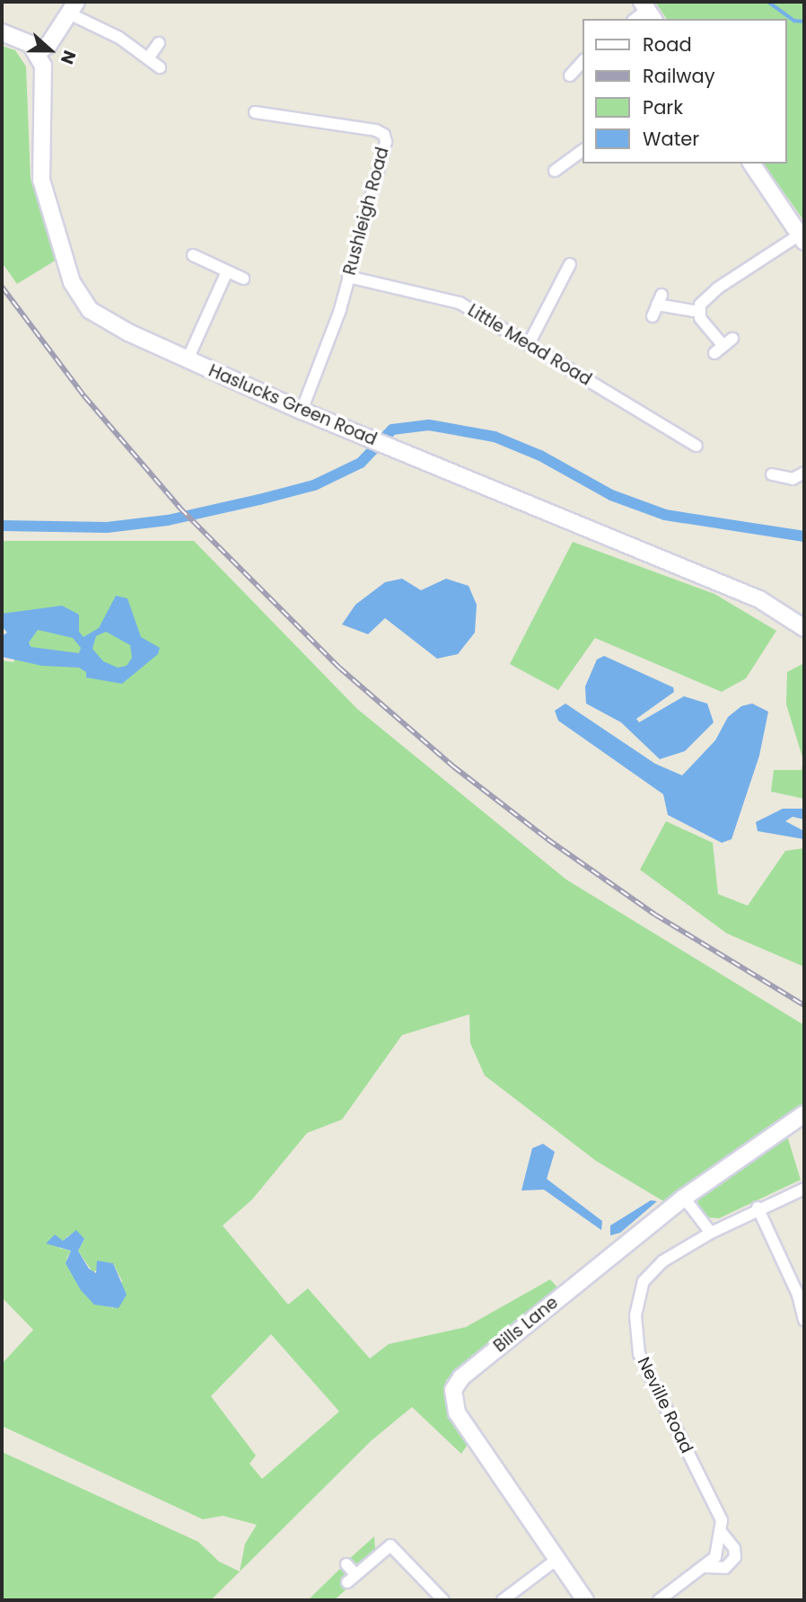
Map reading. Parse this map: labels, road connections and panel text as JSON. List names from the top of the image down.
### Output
{
  "streets": {
    "street": [
      "Rushleigh Road",
      "Little Mead Road",
      "Haslucks Green Road",
      "Bills Lane",
      "Neville Road"
    ]
  },
  "crossings": [
    ["Rushleigh Road", "Little Mead Road"],
    ["Rushleigh Road", "Haslucks Green Road"]
  ],
  "legend": [
    "Road",
    "Railway",
    "Park",
    "Water"
  ],
  "north": "right"
}
